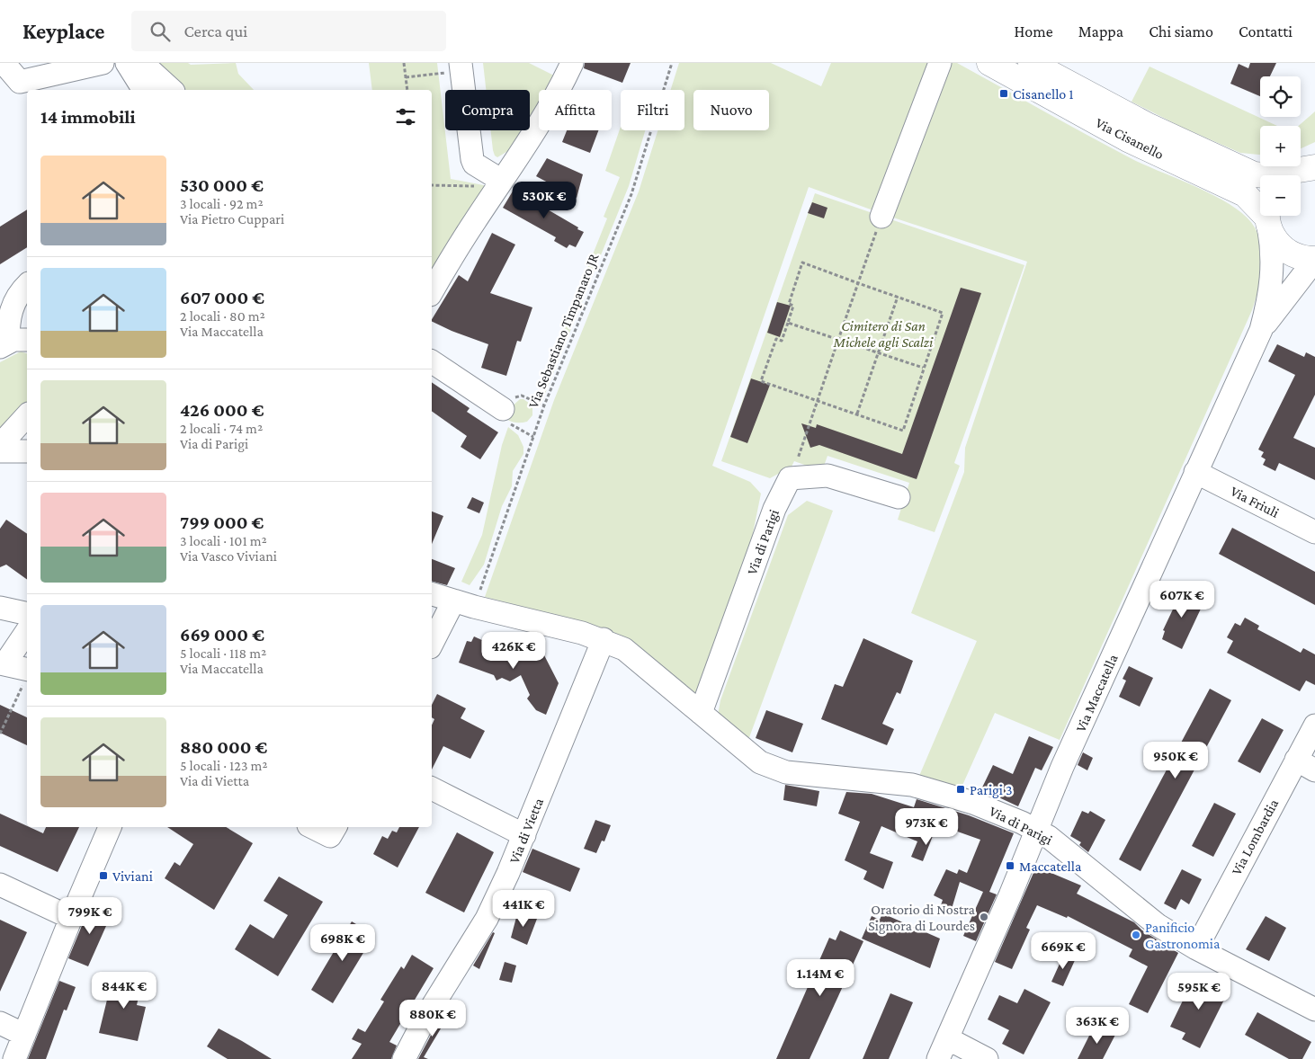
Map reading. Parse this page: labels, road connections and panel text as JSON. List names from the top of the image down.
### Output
{
  "streets": {
    "main road": ["Via Cisanello"],
    "street": [
      "Via Friuli",
      "Via di Parigi",
      "Via Maccatella",
      "Via di Vietta",
      "Via Lombardia"
    ],
    "path": ["Via Sebastiano Timpanaro JR"]
  },
  "crossings": [
    ["Via Cisanello", "Via Maccatella"],
    ["Via Sebastiano Timpanaro JR", "Via di Parigi"],
    ["Via Friuli", "Via Maccatella"],
    ["Via di Parigi", "Via Maccatella"],
    ["Via di Parigi", "Via di Vietta"],
    ["Via di Parigi", "Via Lombardia"]
  ],
  "parks": ["Cimitero di San Michele agli Scalzi"],
  "places": {
    "transit": [
      "Cisanello 1",
      "Parigi 3",
      "Maccatella",
      "Viviani"
    ],
    "other": ["Oratorio di Nostra Signora di Lourdes", "Panificio Gastronomia"]
  },
  "page": {
    "header": "Keyplace",
    "search": "Cerca qui",
    "nav": [
      "Home",
      "Mappa",
      "Chi siamo",
      "Contatti"
    ],
    "map_buttons": ["+", "−"],
    "chip": [
      "Compra",
      "Affitta",
      "Filtri",
      "Nuovo"
    ],
    "heading": "14 immobili",
    "list": [
      {
        "name": "530 000 €",
        "note": "3 locali · 92 m² · Via Pietro Cuppari"
      },
      {
        "name": "607 000 €",
        "note": "2 locali · 80 m² · Via Maccatella"
      },
      {
        "name": "426 000 €",
        "note": "2 locali · 74 m² · Via di Parigi"
      },
      {
        "name": "799 000 €",
        "note": "3 locali · 101 m² · Via Vasco Viviani"
      },
      {
        "name": "669 000 €",
        "note": "5 locali · 118 m² · Via Maccatella"
      },
      {
        "name": "880 000 €",
        "note": "5 locali · 123 m² · Via di Vietta"
      }
    ],
    "price": [
      "530K €",
      "607K €",
      "426K €",
      "950K €",
      "973K €",
      "441K €",
      "799K €",
      "698K €",
      "669K €",
      "1.14M €",
      "844K €",
      "595K €",
      "880K €",
      "363K €"
    ]
  }
}
